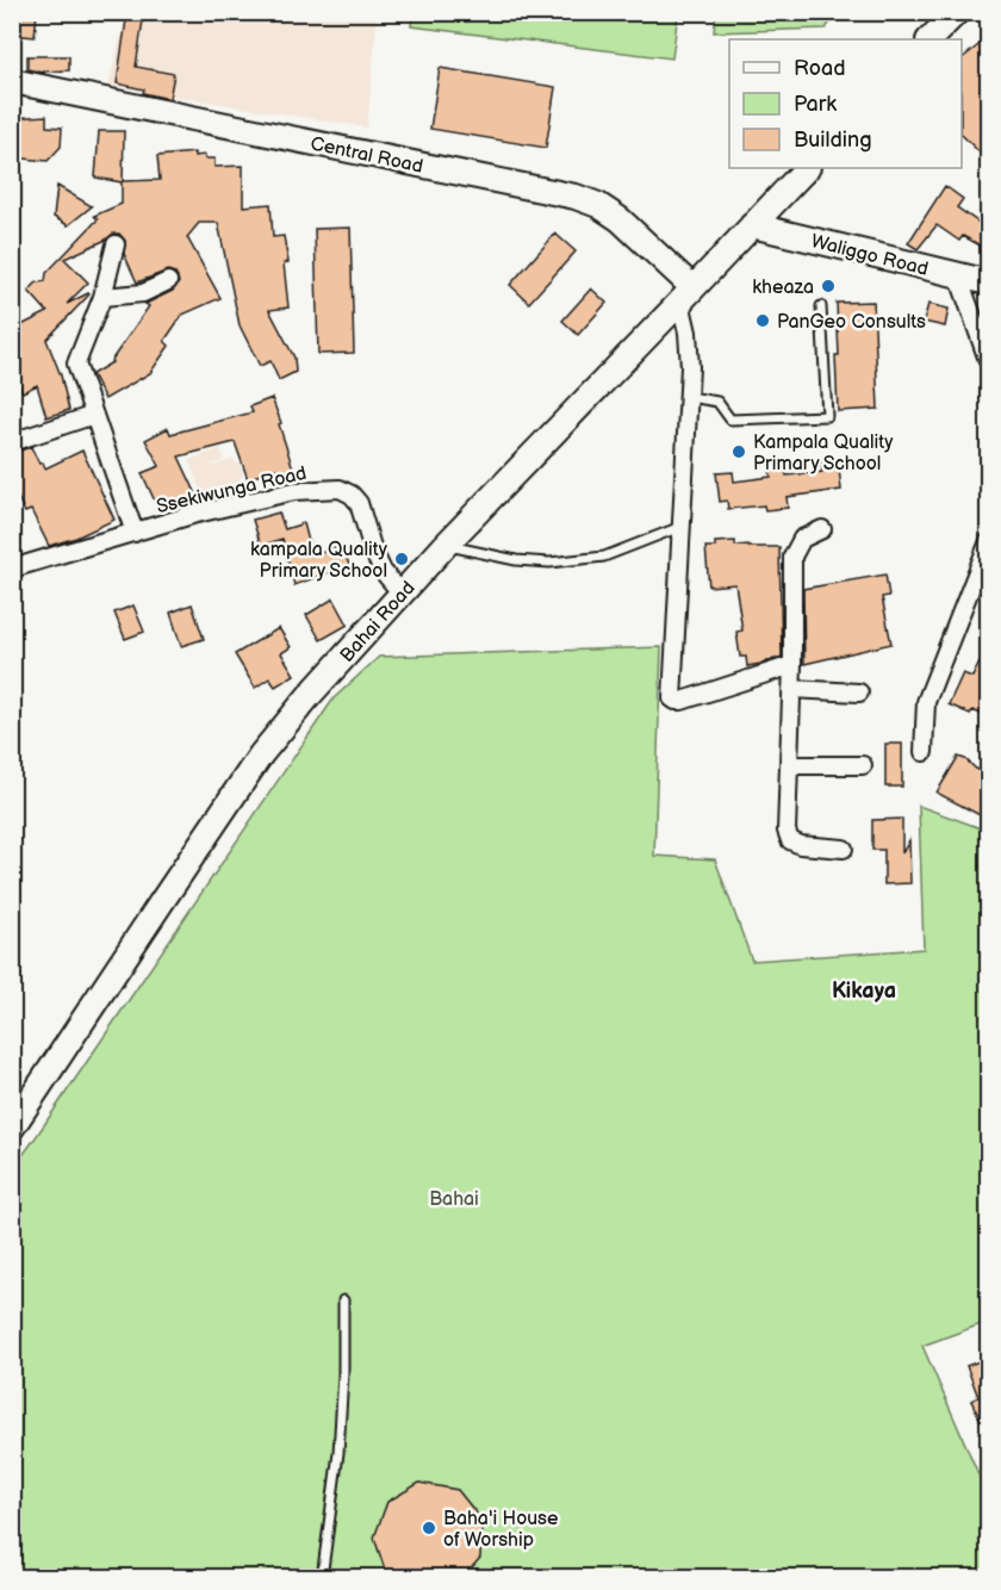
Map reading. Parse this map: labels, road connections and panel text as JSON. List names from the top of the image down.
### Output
{
  "streets": {
    "street": [
      "Central Road",
      "Waliggo Road",
      "Ssekiwunga Road",
      "Bahai Road"
    ]
  },
  "crossings": [
    ["Central Road", "Bahai Road"],
    ["Waliggo Road", "Bahai Road"],
    ["Ssekiwunga Road", "Bahai Road"]
  ],
  "districts": ["Kikaya"],
  "parks": ["Bahai"],
  "places": [
    "kheaza",
    "PanGeo Consults",
    "Kampala Quality Primary School",
    "kampala Quality Primary School",
    "Baha'i House of Worship"
  ],
  "legend": ["Road", "Park", "Building"]
}
